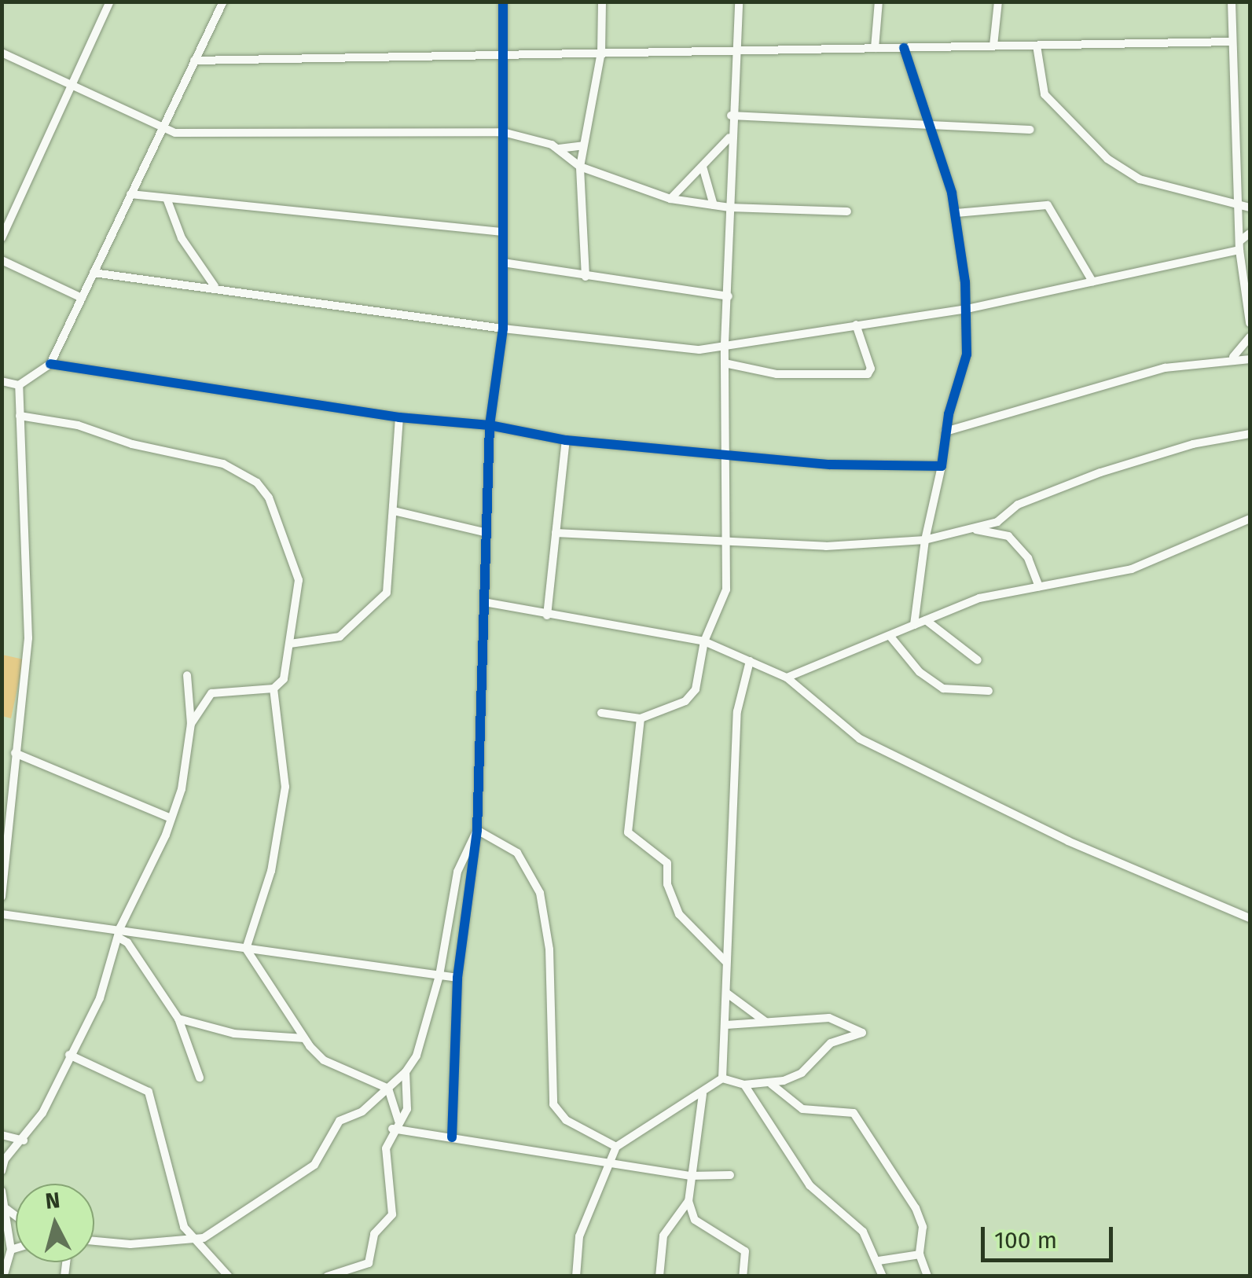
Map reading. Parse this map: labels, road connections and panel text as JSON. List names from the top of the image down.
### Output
{
  "scale_bar": "100 m",
  "north": "top"
}
